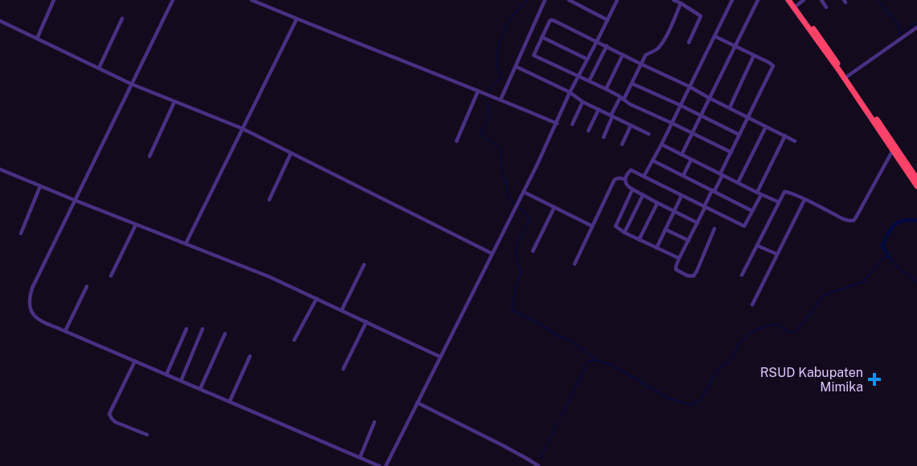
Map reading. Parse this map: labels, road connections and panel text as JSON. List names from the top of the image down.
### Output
{
  "places": {
    "health": ["RSUD Kabupaten Mimika"]
  }
}
